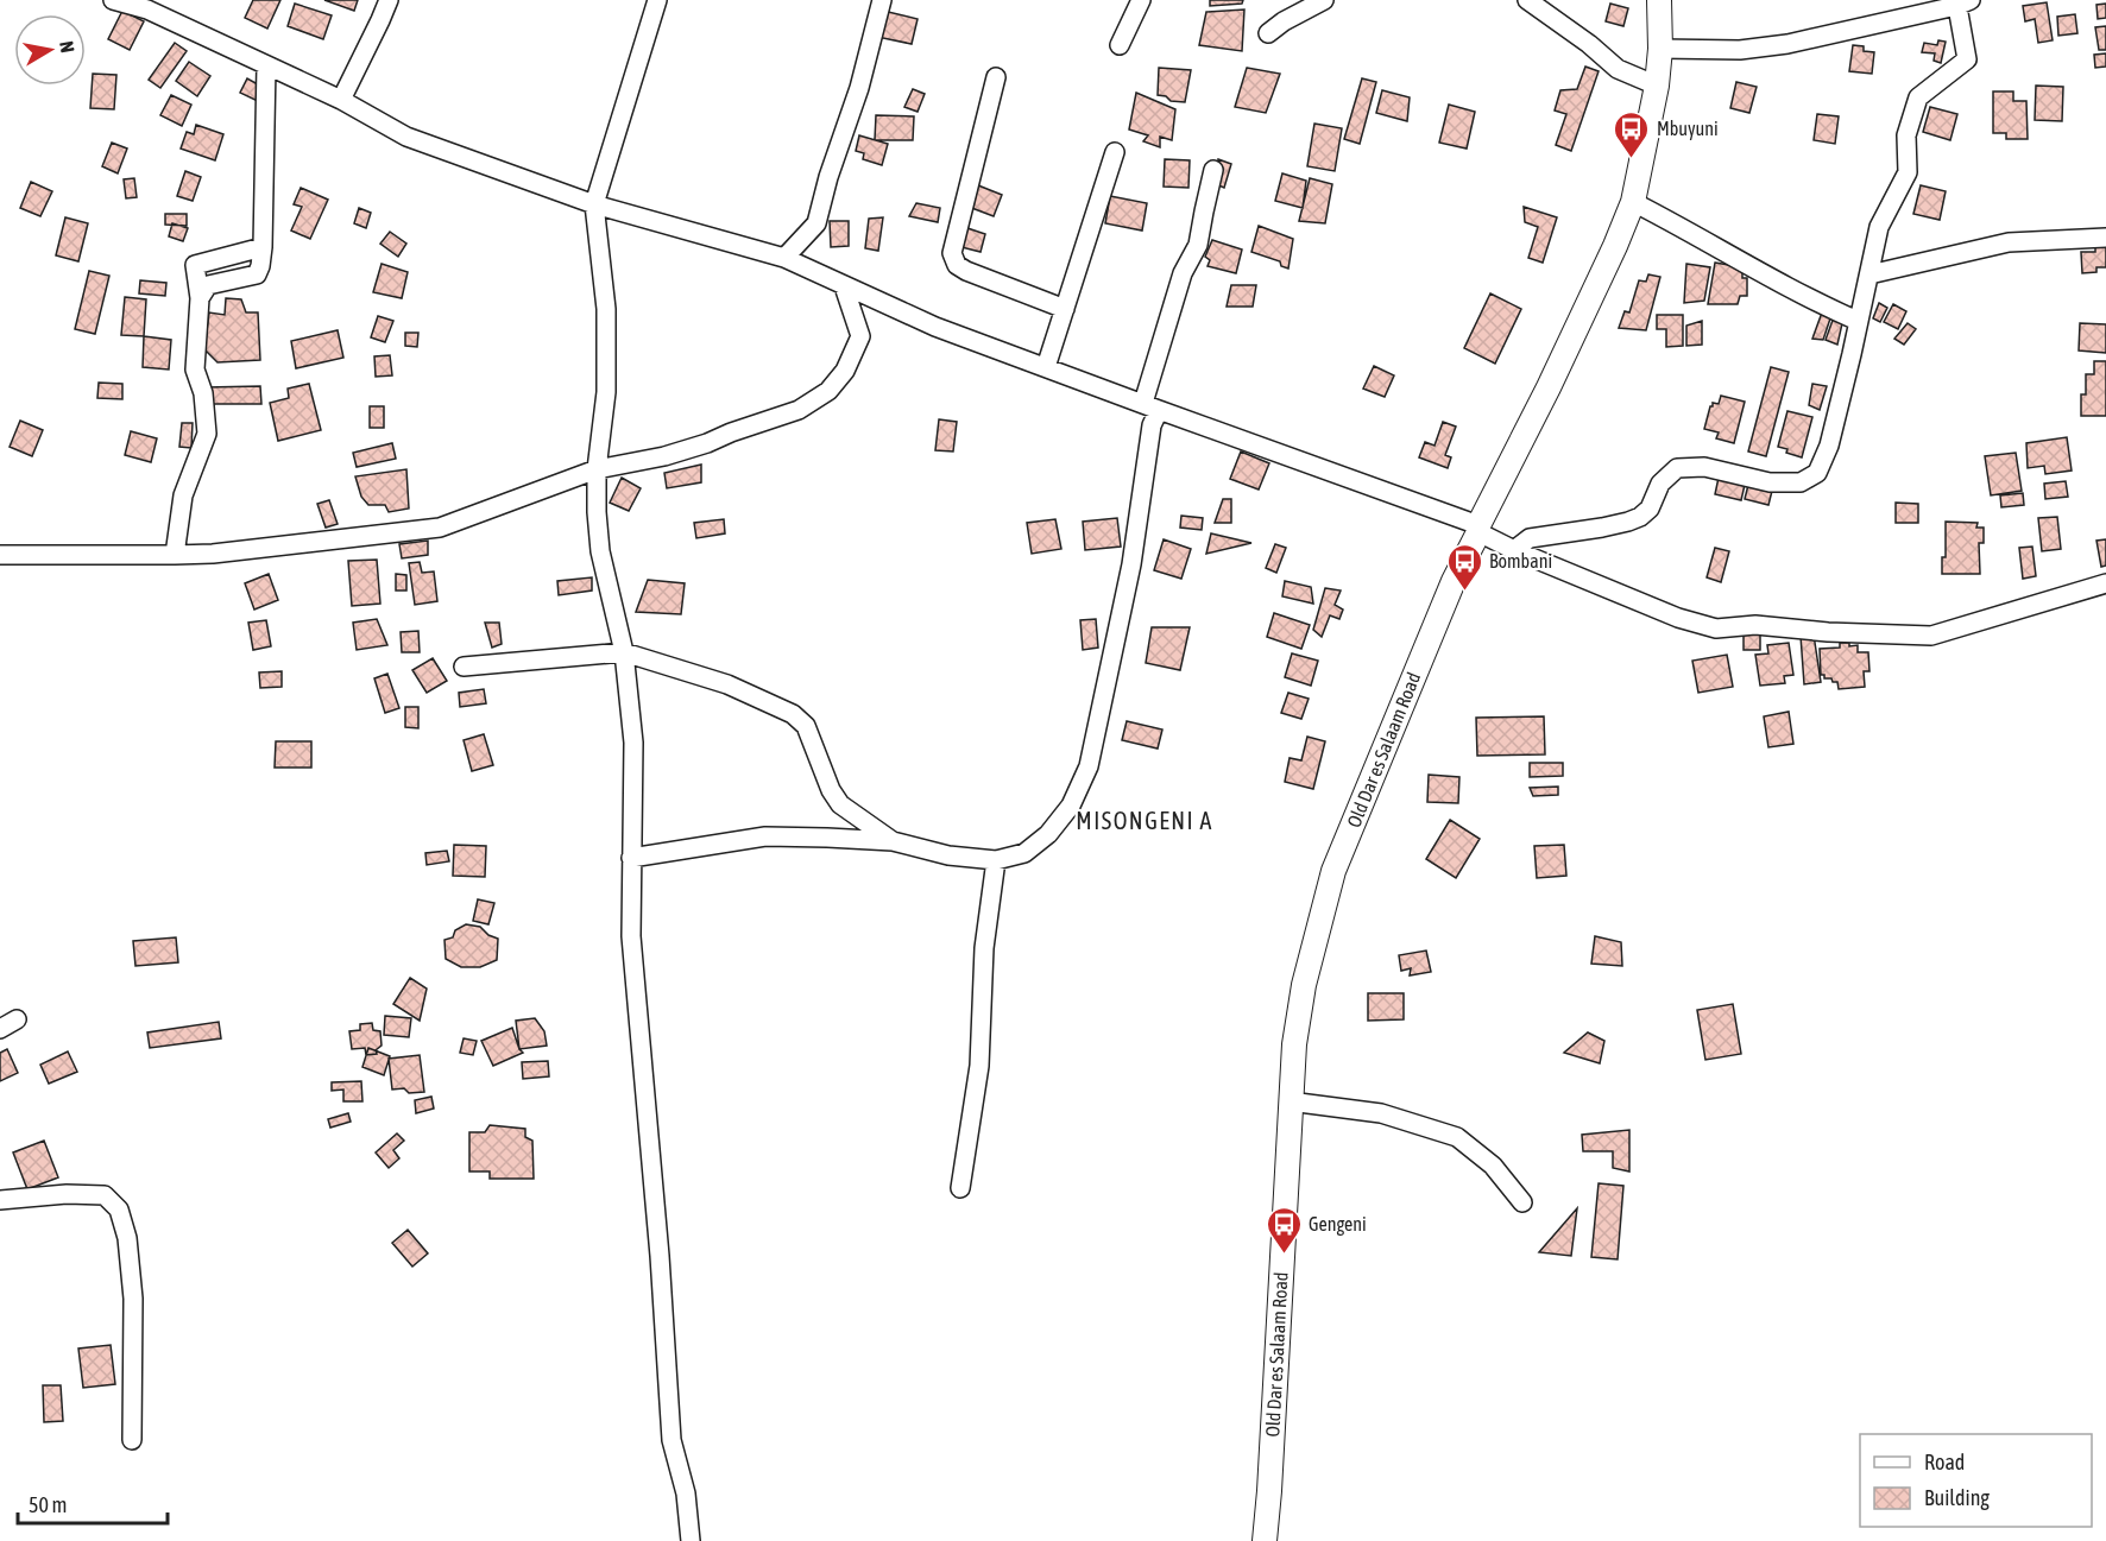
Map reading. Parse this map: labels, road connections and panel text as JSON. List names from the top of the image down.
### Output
{
  "streets": {
    "street": ["Old Dar es Salaam Road"]
  },
  "districts": ["MISONGENI A"],
  "places": {
    "bus stop": ["Mbuyuni", "Bombani", "Gengeni"]
  },
  "legend": ["Road", "Building"],
  "scale_bar": "50 m",
  "north": "right"
}
